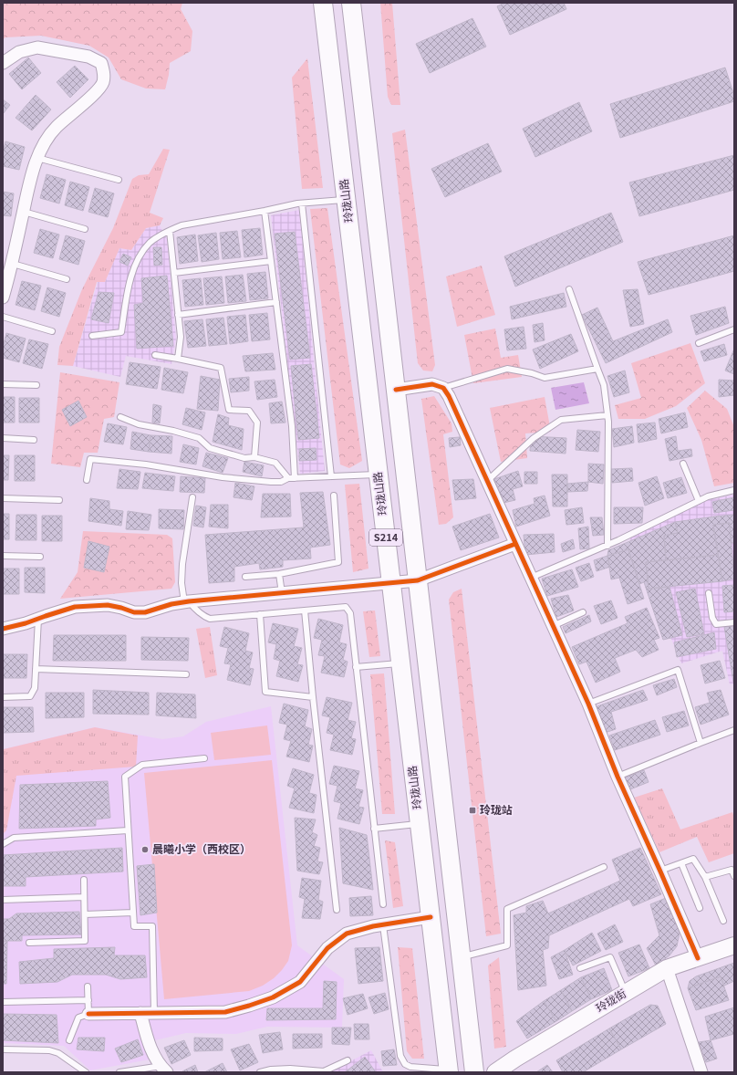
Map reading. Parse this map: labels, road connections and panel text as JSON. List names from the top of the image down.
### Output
{
  "streets": {
    "main road": ["玲珑山路", "S214"],
    "street": ["玲珑街"]
  },
  "places": {
    "transit": ["玲珑站"],
    "other": ["晨曦小学（西校区）"]
  }
}
